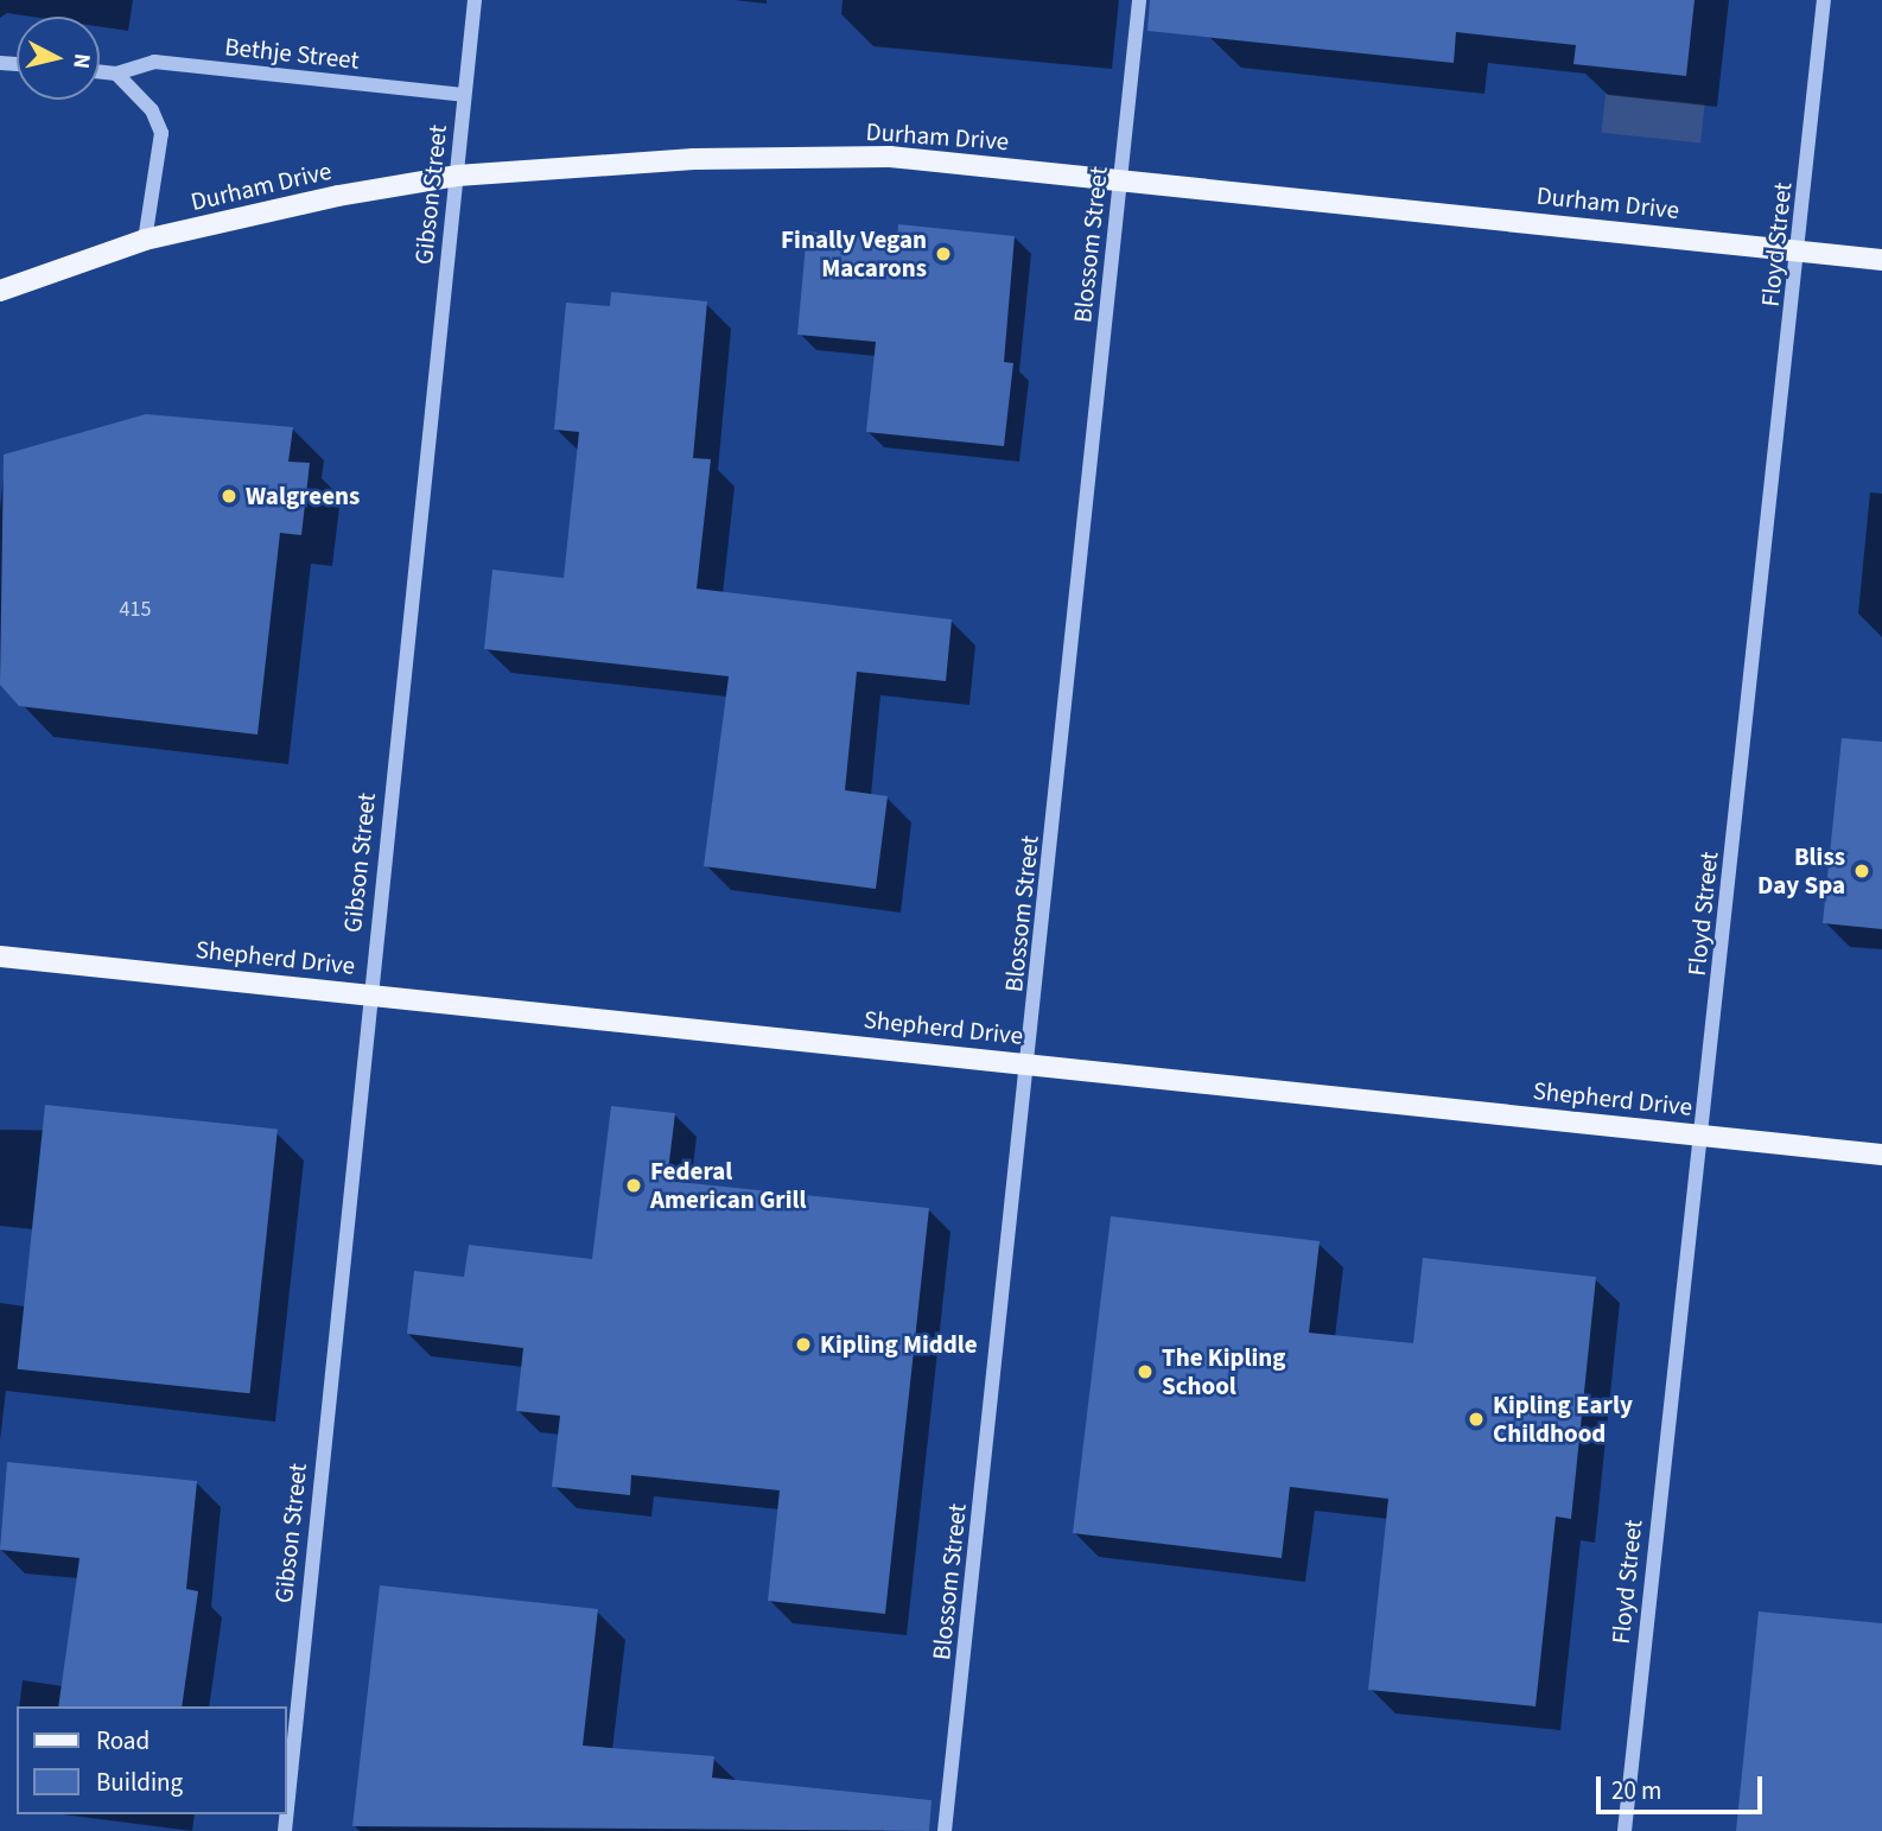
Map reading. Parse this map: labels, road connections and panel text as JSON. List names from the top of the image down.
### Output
{
  "streets": {
    "main road": ["Durham Drive", "Shepherd Drive"],
    "street": [
      "Bethje Street",
      "Gibson Street",
      "Blossom Street",
      "Floyd Street"
    ]
  },
  "crossings": [
    ["Bethje Street", "Gibson Street"],
    ["Durham Drive", "Gibson Street"],
    ["Durham Drive", "Blossom Street"],
    ["Durham Drive", "Floyd Street"],
    ["Gibson Street", "Shepherd Drive"],
    ["Blossom Street", "Shepherd Drive"],
    ["Floyd Street", "Shepherd Drive"]
  ],
  "places": [
    "Finally Vegan Macarons",
    "Walgreens",
    "Bliss Day Spa",
    "Federal American Grill",
    "Kipling Middle",
    "The Kipling School",
    "Kipling Early Childhood"
  ],
  "house_numbers": ["415"],
  "legend": ["Road", "Building"],
  "scale_bar": "20 m",
  "north": "right"
}
